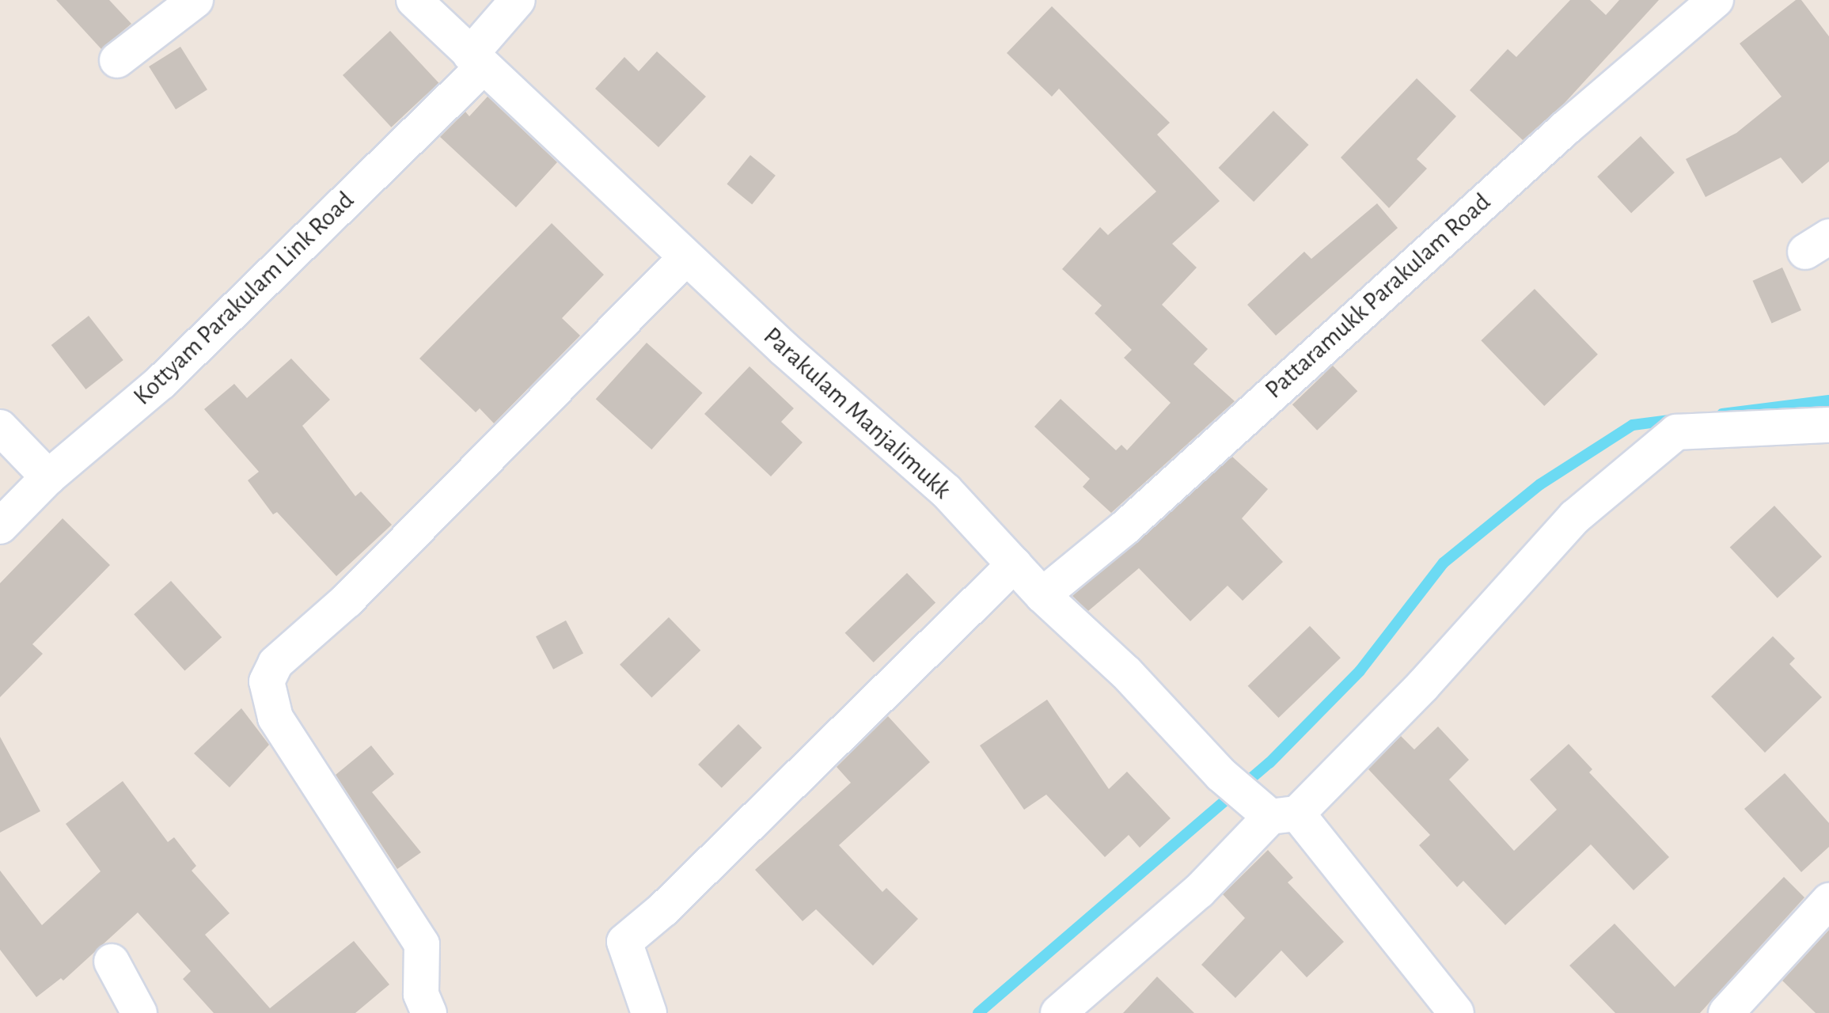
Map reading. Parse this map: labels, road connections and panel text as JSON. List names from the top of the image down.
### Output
{
  "streets": {
    "street": ["Pattaramukk Parakulam Road", "Kottyam Parakulam Link Road", "Parakulam Manjalimukk"]
  },
  "crossings": [
    ["Pattaramukk Parakulam Road", "Parakulam Manjalimukk"],
    ["Kottyam Parakulam Link Road", "Parakulam Manjalimukk"]
  ]
}
